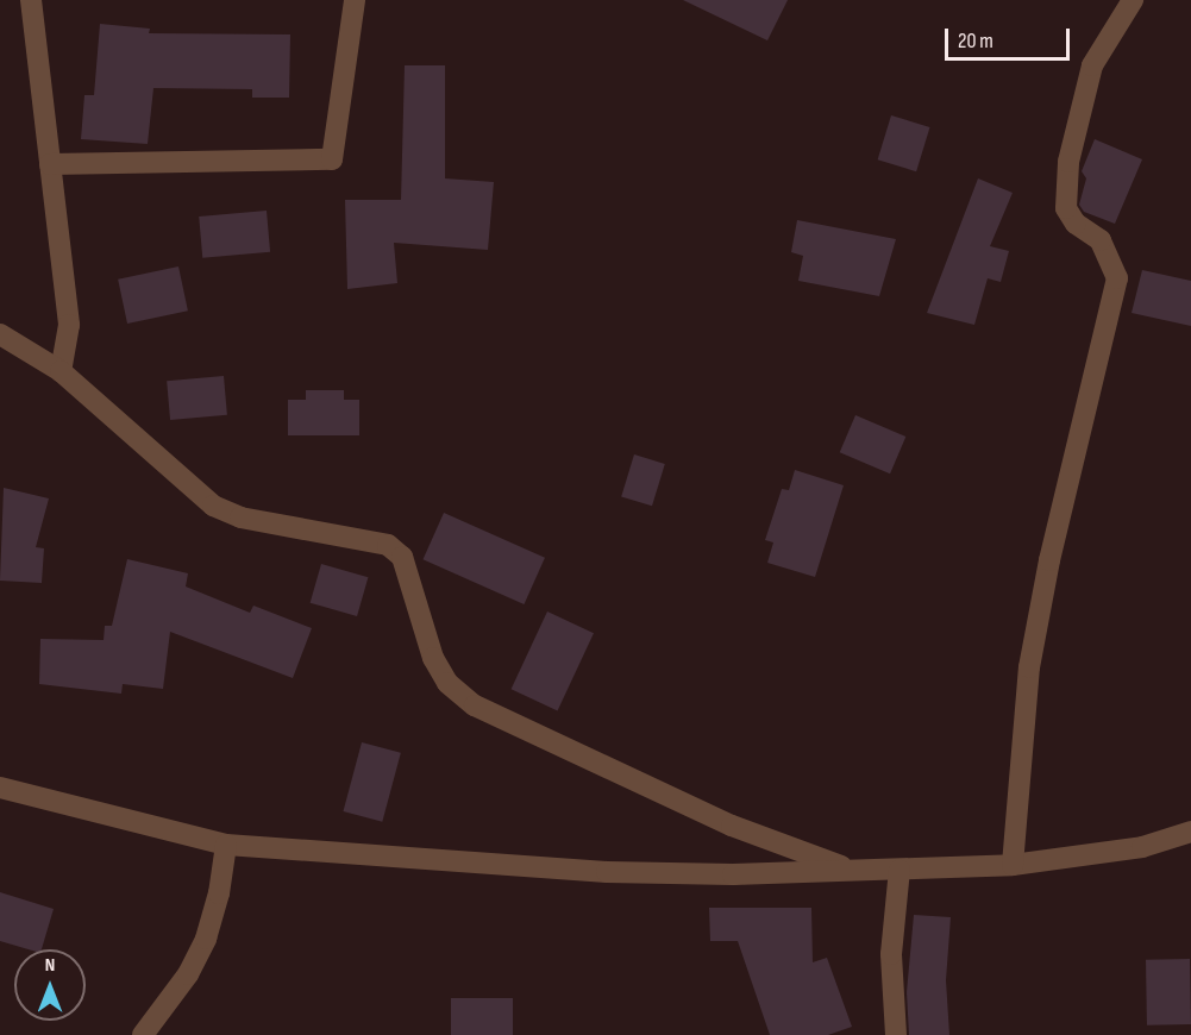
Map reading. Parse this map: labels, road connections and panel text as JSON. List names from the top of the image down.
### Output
{
  "scale_bar": "20 m",
  "north": "top"
}
